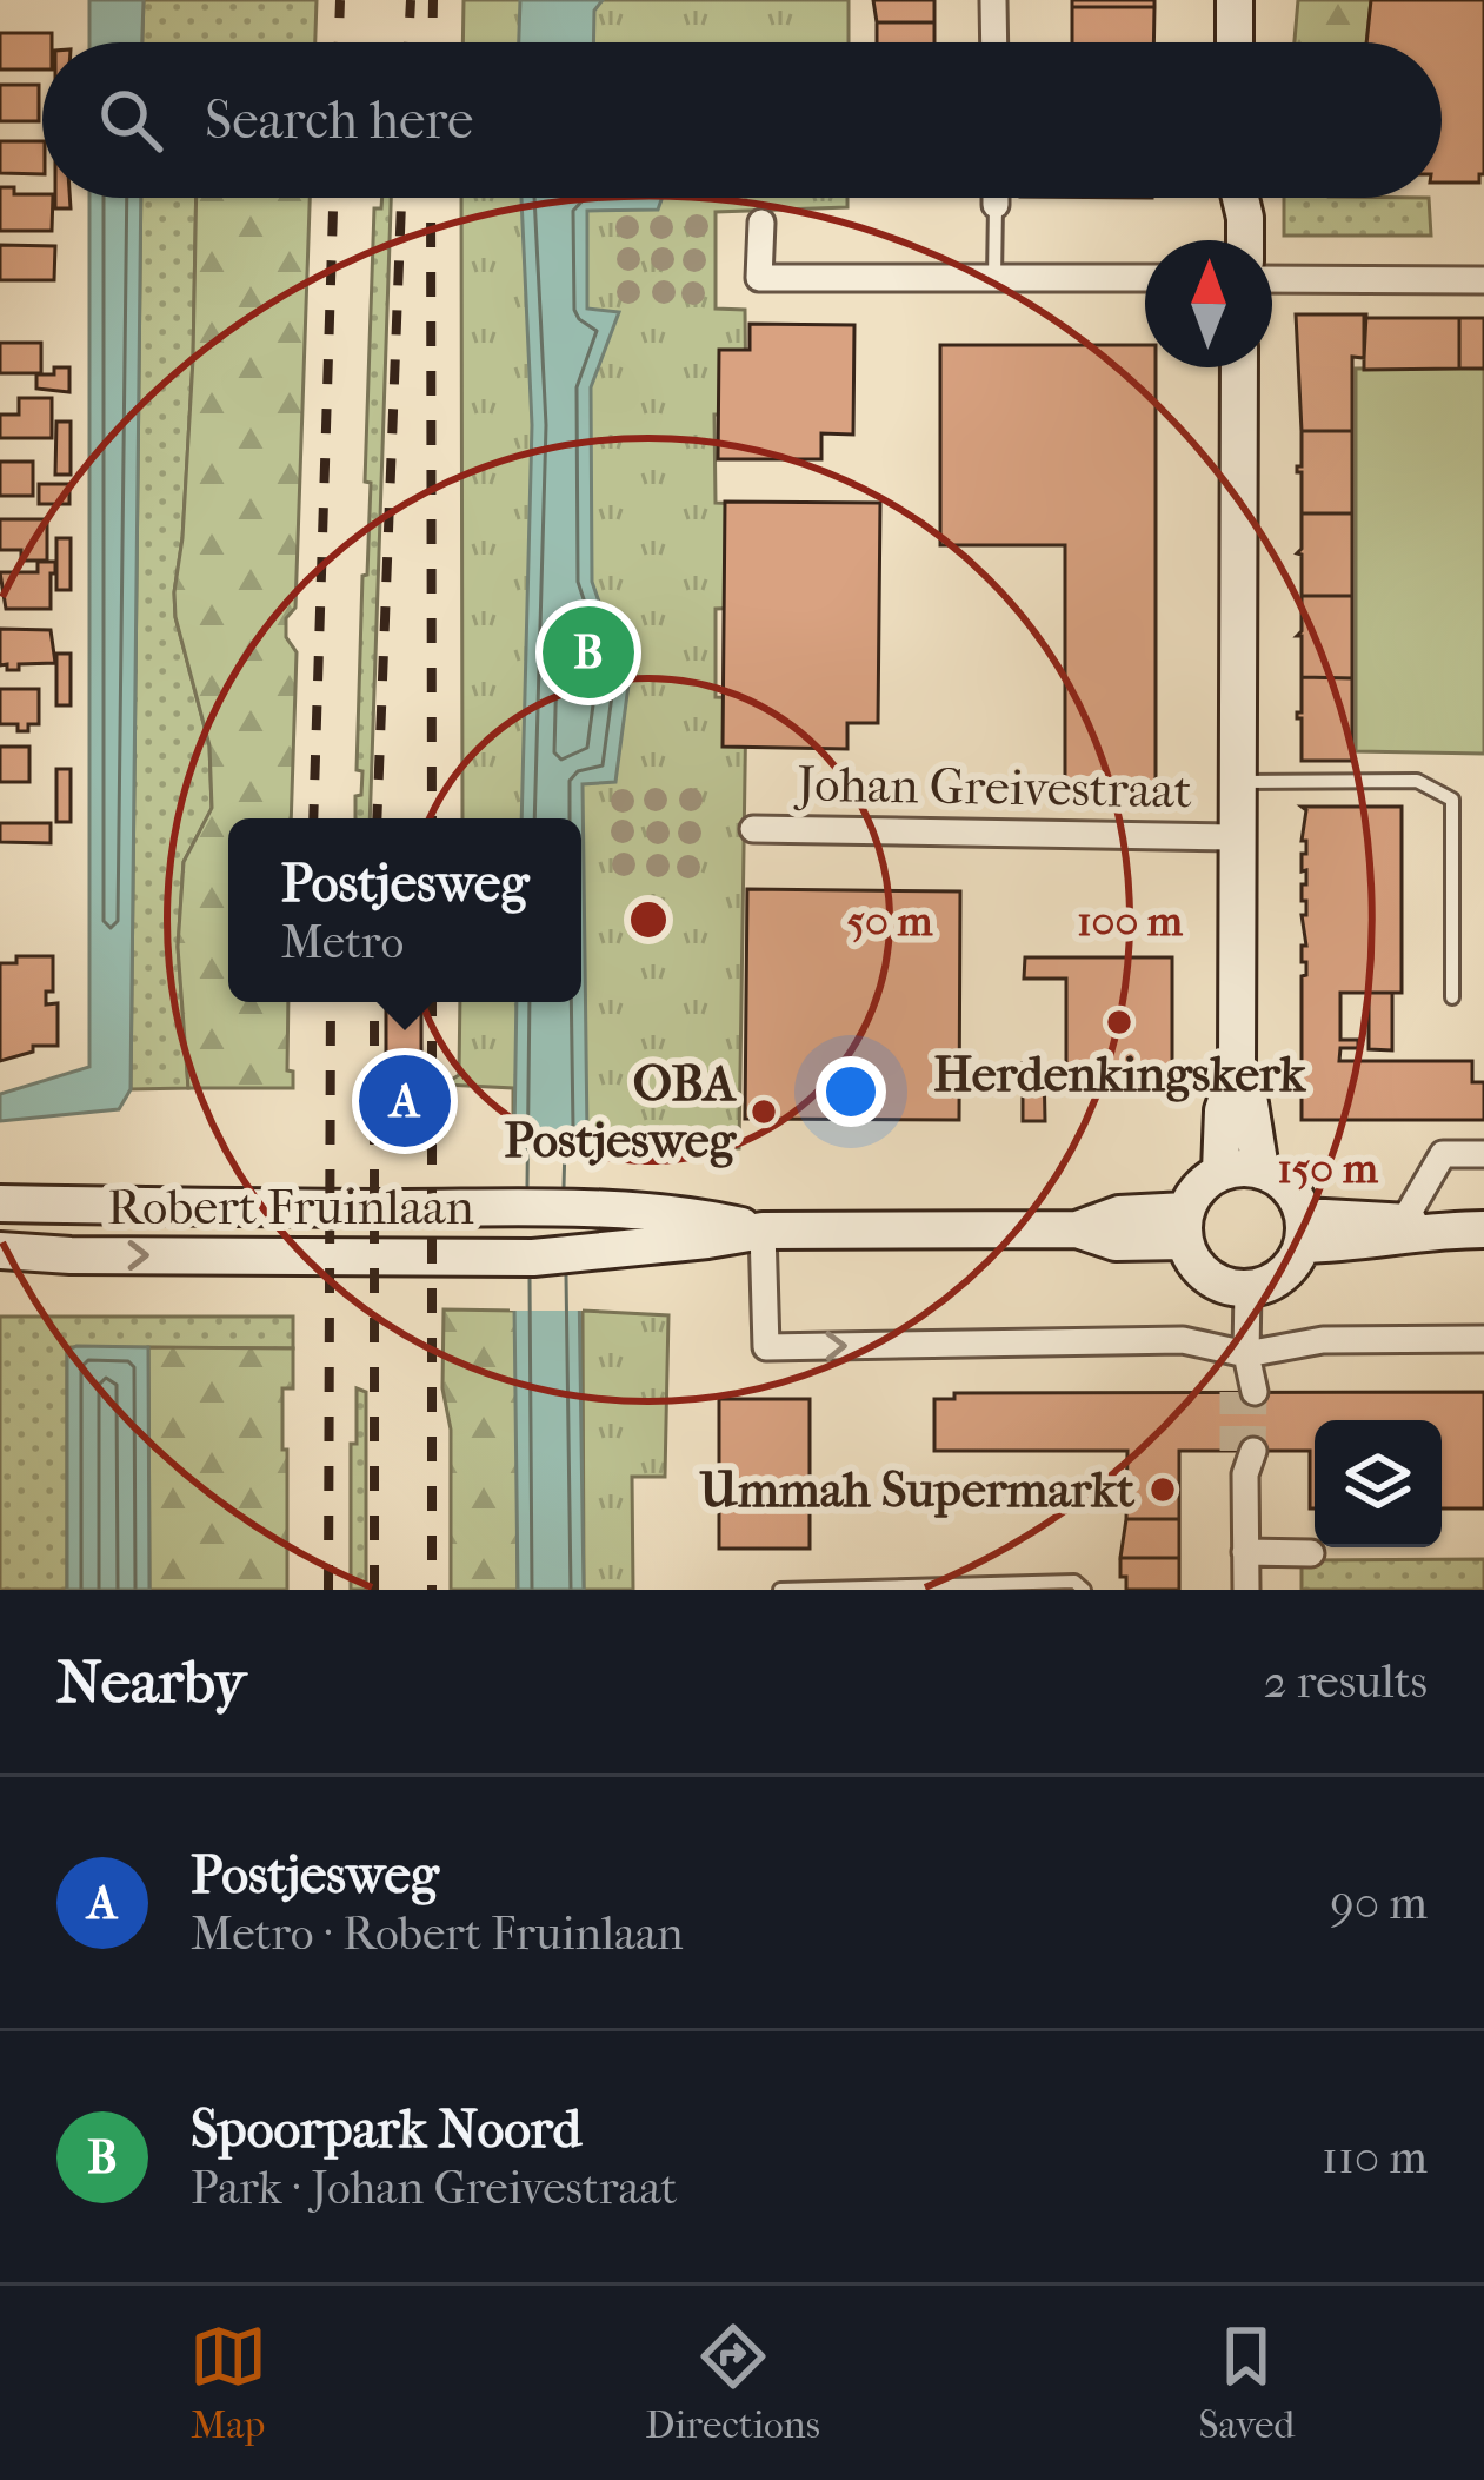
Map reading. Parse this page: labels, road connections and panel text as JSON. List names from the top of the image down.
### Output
{
  "streets": {
    "street": ["Johan Greivestraat", "Robert Fruinlaan"]
  },
  "places": ["Herdenkingskerk", "OBA Postjesweg", "Ummah Supermarkt"],
  "north": "top",
  "page": {
    "search": "Search here",
    "pins": ["B", "A"],
    "popup": ["Postjesweg", "Metro"],
    "heading": ["Nearby", "2 results"],
    "list": [
      {
        "mark": "A",
        "name": "Postjesweg",
        "note": "Metro · Robert Fruinlaan",
        "value": "90 m"
      },
      {
        "mark": "B",
        "name": "Spoorpark Noord",
        "note": "Park · Johan Greivestraat",
        "value": "110 m"
      }
    ],
    "nav": ["Map", "Directions", "Saved"]
  },
  "rings": ["50 m", "100 m", "150 m"]
}
